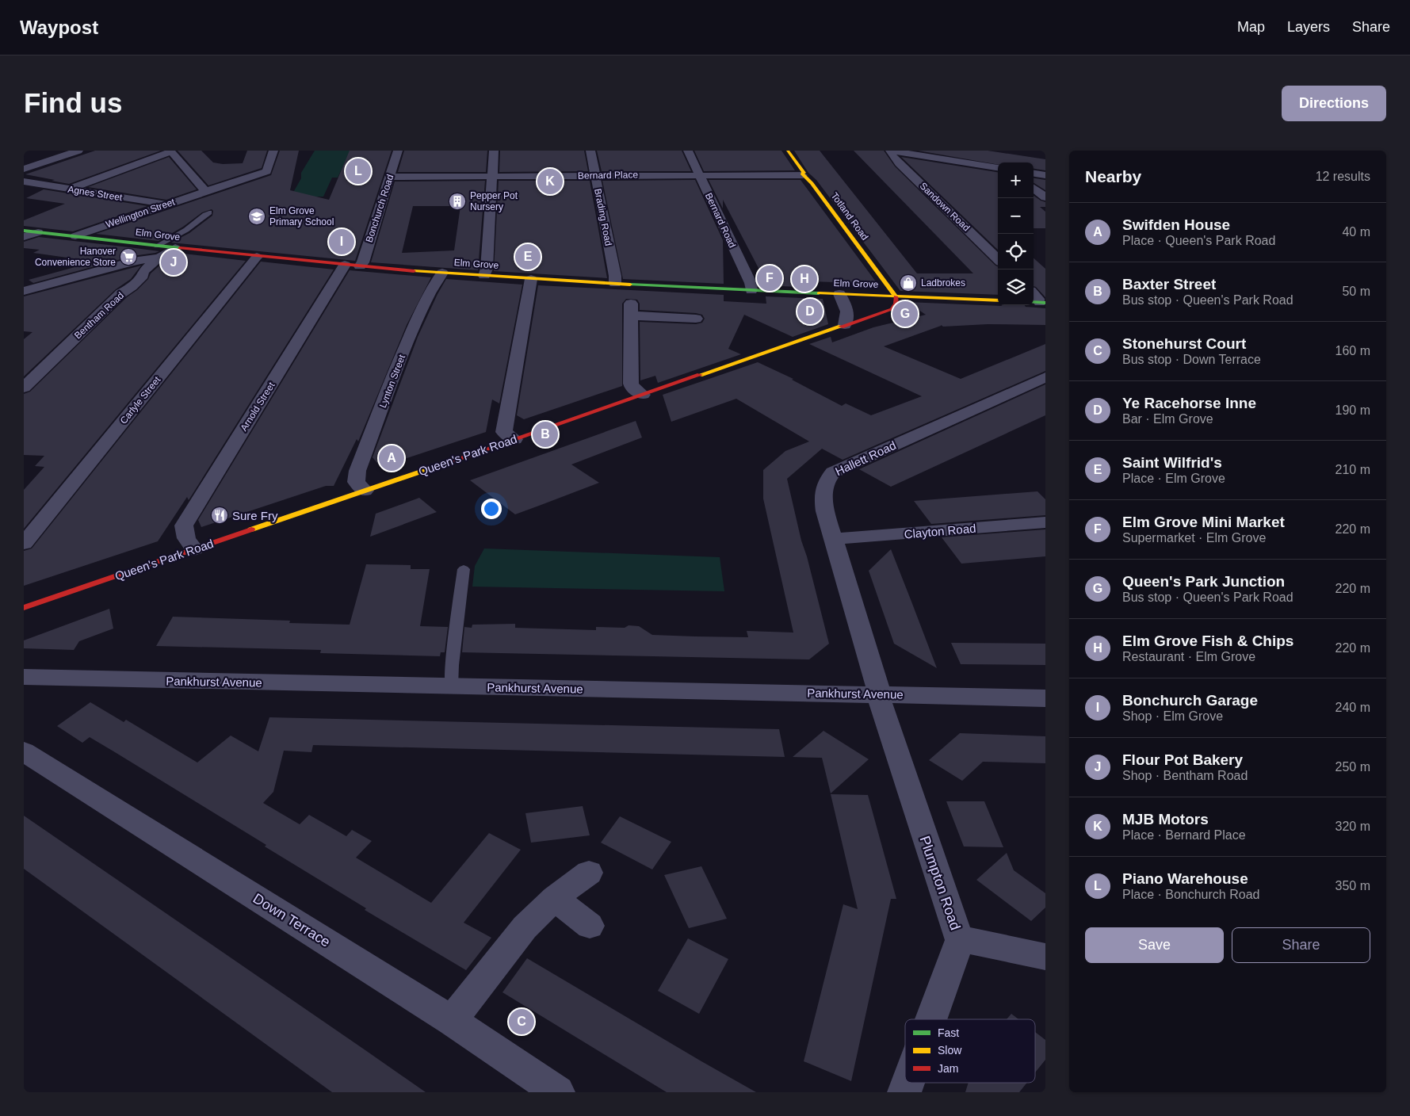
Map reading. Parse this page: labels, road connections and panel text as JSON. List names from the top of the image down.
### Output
{
  "streets": {
    "street": [
      "Bernard Place",
      "Agnes Street",
      "Sandown Road",
      "Bonchurch Road",
      "Wellington Street",
      "Totland Road",
      "Brading Road",
      "Bernard Road",
      "Elm Grove",
      "Bentham Road",
      "Lynton Street",
      "Carlyle Street",
      "Arnold Street",
      "Queen's Park Road",
      "Hallett Road",
      "Clayton Road",
      "Pankhurst Avenue",
      "Plumpton Road",
      "Down Terrace"
    ]
  },
  "crossings": [
    ["Bernard Place", "Bonchurch Road"],
    ["Bernard Place", "Totland Road"],
    ["Bernard Place", "Brading Road"],
    ["Bernard Place", "Bernard Road"],
    ["Agnes Street", "Wellington Street"],
    ["Bonchurch Road", "Elm Grove"],
    ["Bonchurch Road", "Arnold Street"],
    ["Wellington Street", "Elm Grove"],
    ["Totland Road", "Elm Grove"],
    ["Totland Road", "Queen's Park Road"],
    ["Brading Road", "Elm Grove"],
    ["Bernard Road", "Elm Grove"],
    ["Elm Grove", "Bentham Road"],
    ["Elm Grove", "Lynton Street"],
    ["Elm Grove", "Carlyle Street"],
    ["Elm Grove", "Arnold Street"],
    ["Elm Grove", "Queen's Park Road"],
    ["Lynton Street", "Queen's Park Road"],
    ["Arnold Street", "Queen's Park Road"],
    ["Hallett Road", "Clayton Road"],
    ["Hallett Road", "Pankhurst Avenue"],
    ["Hallett Road", "Plumpton Road"],
    ["Pankhurst Avenue", "Plumpton Road"]
  ],
  "places": {
    "building": ["Pepper Pot Nursery"],
    "school or university": ["Elm Grove Primary School"],
    "supermarket": ["Hanover Convenience Store"],
    "shop": ["Ladbrokes"],
    "restaurant": ["Sure Fry"]
  },
  "legend": ["Fast", "Slow", "Jam"],
  "page": {
    "header": "Waypost",
    "nav": ["Map", "Layers", "Share"],
    "buttons": [
      "Directions",
      ["Save", "Share"]
    ],
    "title": "Find us",
    "heading": ["Nearby", "12 results"],
    "pins": [
      "L",
      "K",
      "I",
      "E",
      "J",
      "F",
      "H",
      "D",
      "G",
      "B",
      "A",
      "C"
    ],
    "map_buttons": ["+", "−"],
    "list": [
      {
        "mark": "A",
        "name": "Swifden House",
        "note": "Place · Queen's Park Road",
        "value": "40 m"
      },
      {
        "mark": "B",
        "name": "Baxter Street",
        "note": "Bus stop · Queen's Park Road",
        "value": "50 m"
      },
      {
        "mark": "C",
        "name": "Stonehurst Court",
        "note": "Bus stop · Down Terrace",
        "value": "160 m"
      },
      {
        "mark": "D",
        "name": "Ye Racehorse Inne",
        "note": "Bar · Elm Grove",
        "value": "190 m"
      },
      {
        "mark": "E",
        "name": "Saint Wilfrid's",
        "note": "Place · Elm Grove",
        "value": "210 m"
      },
      {
        "mark": "F",
        "name": "Elm Grove Mini Market",
        "note": "Supermarket · Elm Grove",
        "value": "220 m"
      },
      {
        "mark": "G",
        "name": "Queen's Park Junction",
        "note": "Bus stop · Queen's Park Road",
        "value": "220 m"
      },
      {
        "mark": "H",
        "name": "Elm Grove Fish & Chips",
        "note": "Restaurant · Elm Grove",
        "value": "220 m"
      },
      {
        "mark": "I",
        "name": "Bonchurch Garage",
        "note": "Shop · Elm Grove",
        "value": "240 m"
      },
      {
        "mark": "J",
        "name": "Flour Pot Bakery",
        "note": "Shop · Bentham Road",
        "value": "250 m"
      },
      {
        "mark": "K",
        "name": "MJB Motors",
        "note": "Place · Bernard Place",
        "value": "320 m"
      },
      {
        "mark": "L",
        "name": "Piano Warehouse",
        "note": "Place · Bonchurch Road",
        "value": "350 m"
      }
    ]
  }
}
